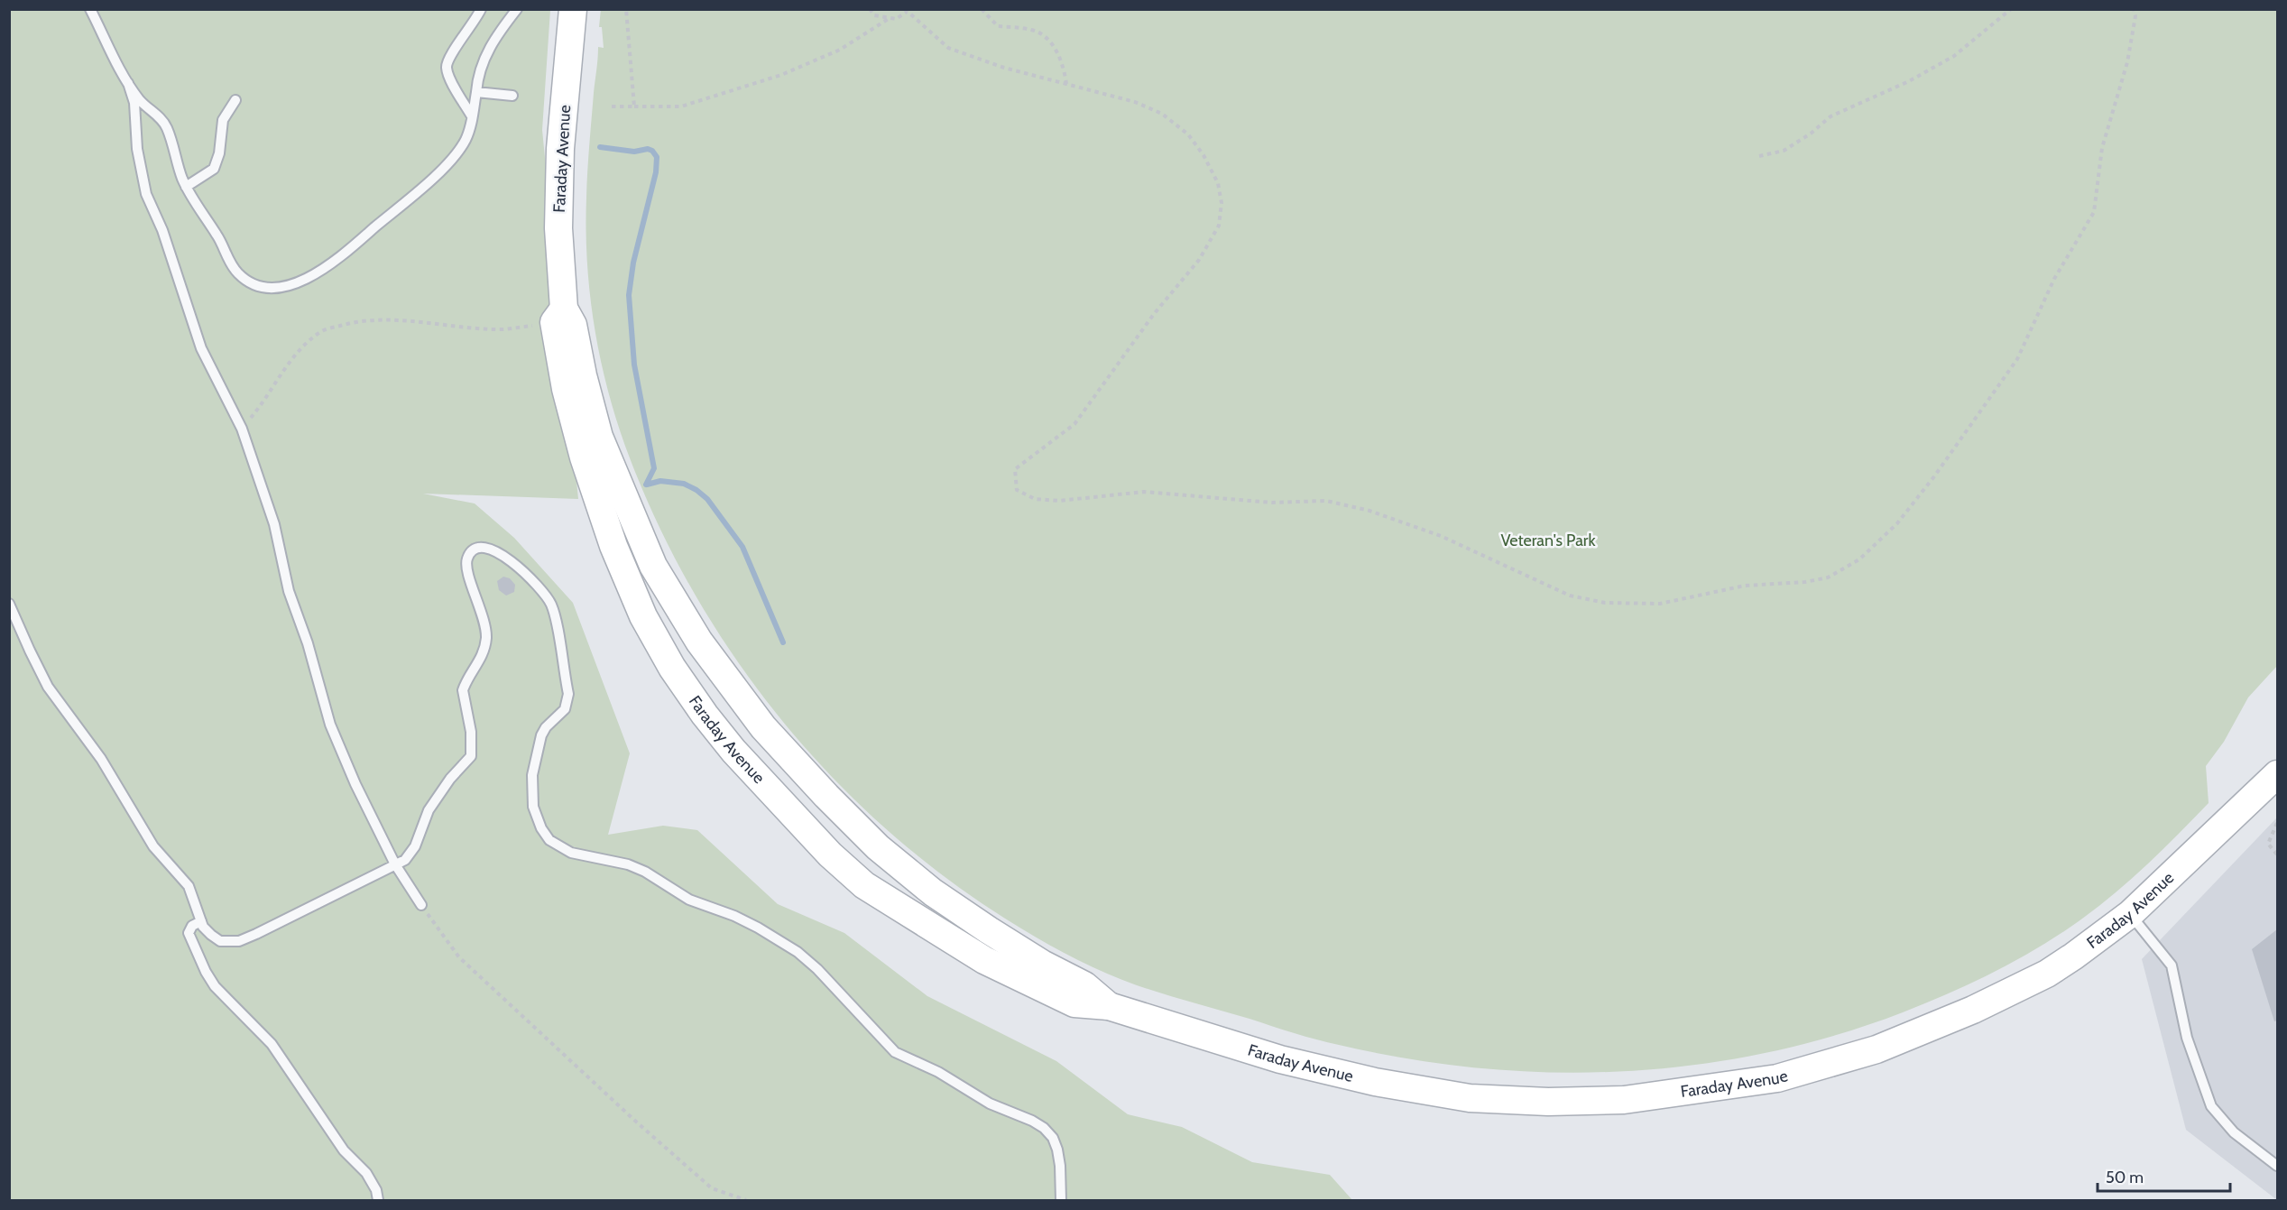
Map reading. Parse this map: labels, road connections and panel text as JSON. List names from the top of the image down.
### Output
{
  "streets": {
    "main road": ["Faraday Avenue"]
  },
  "parks": ["Veteran's Park"],
  "scale_bar": "50 m"
}
